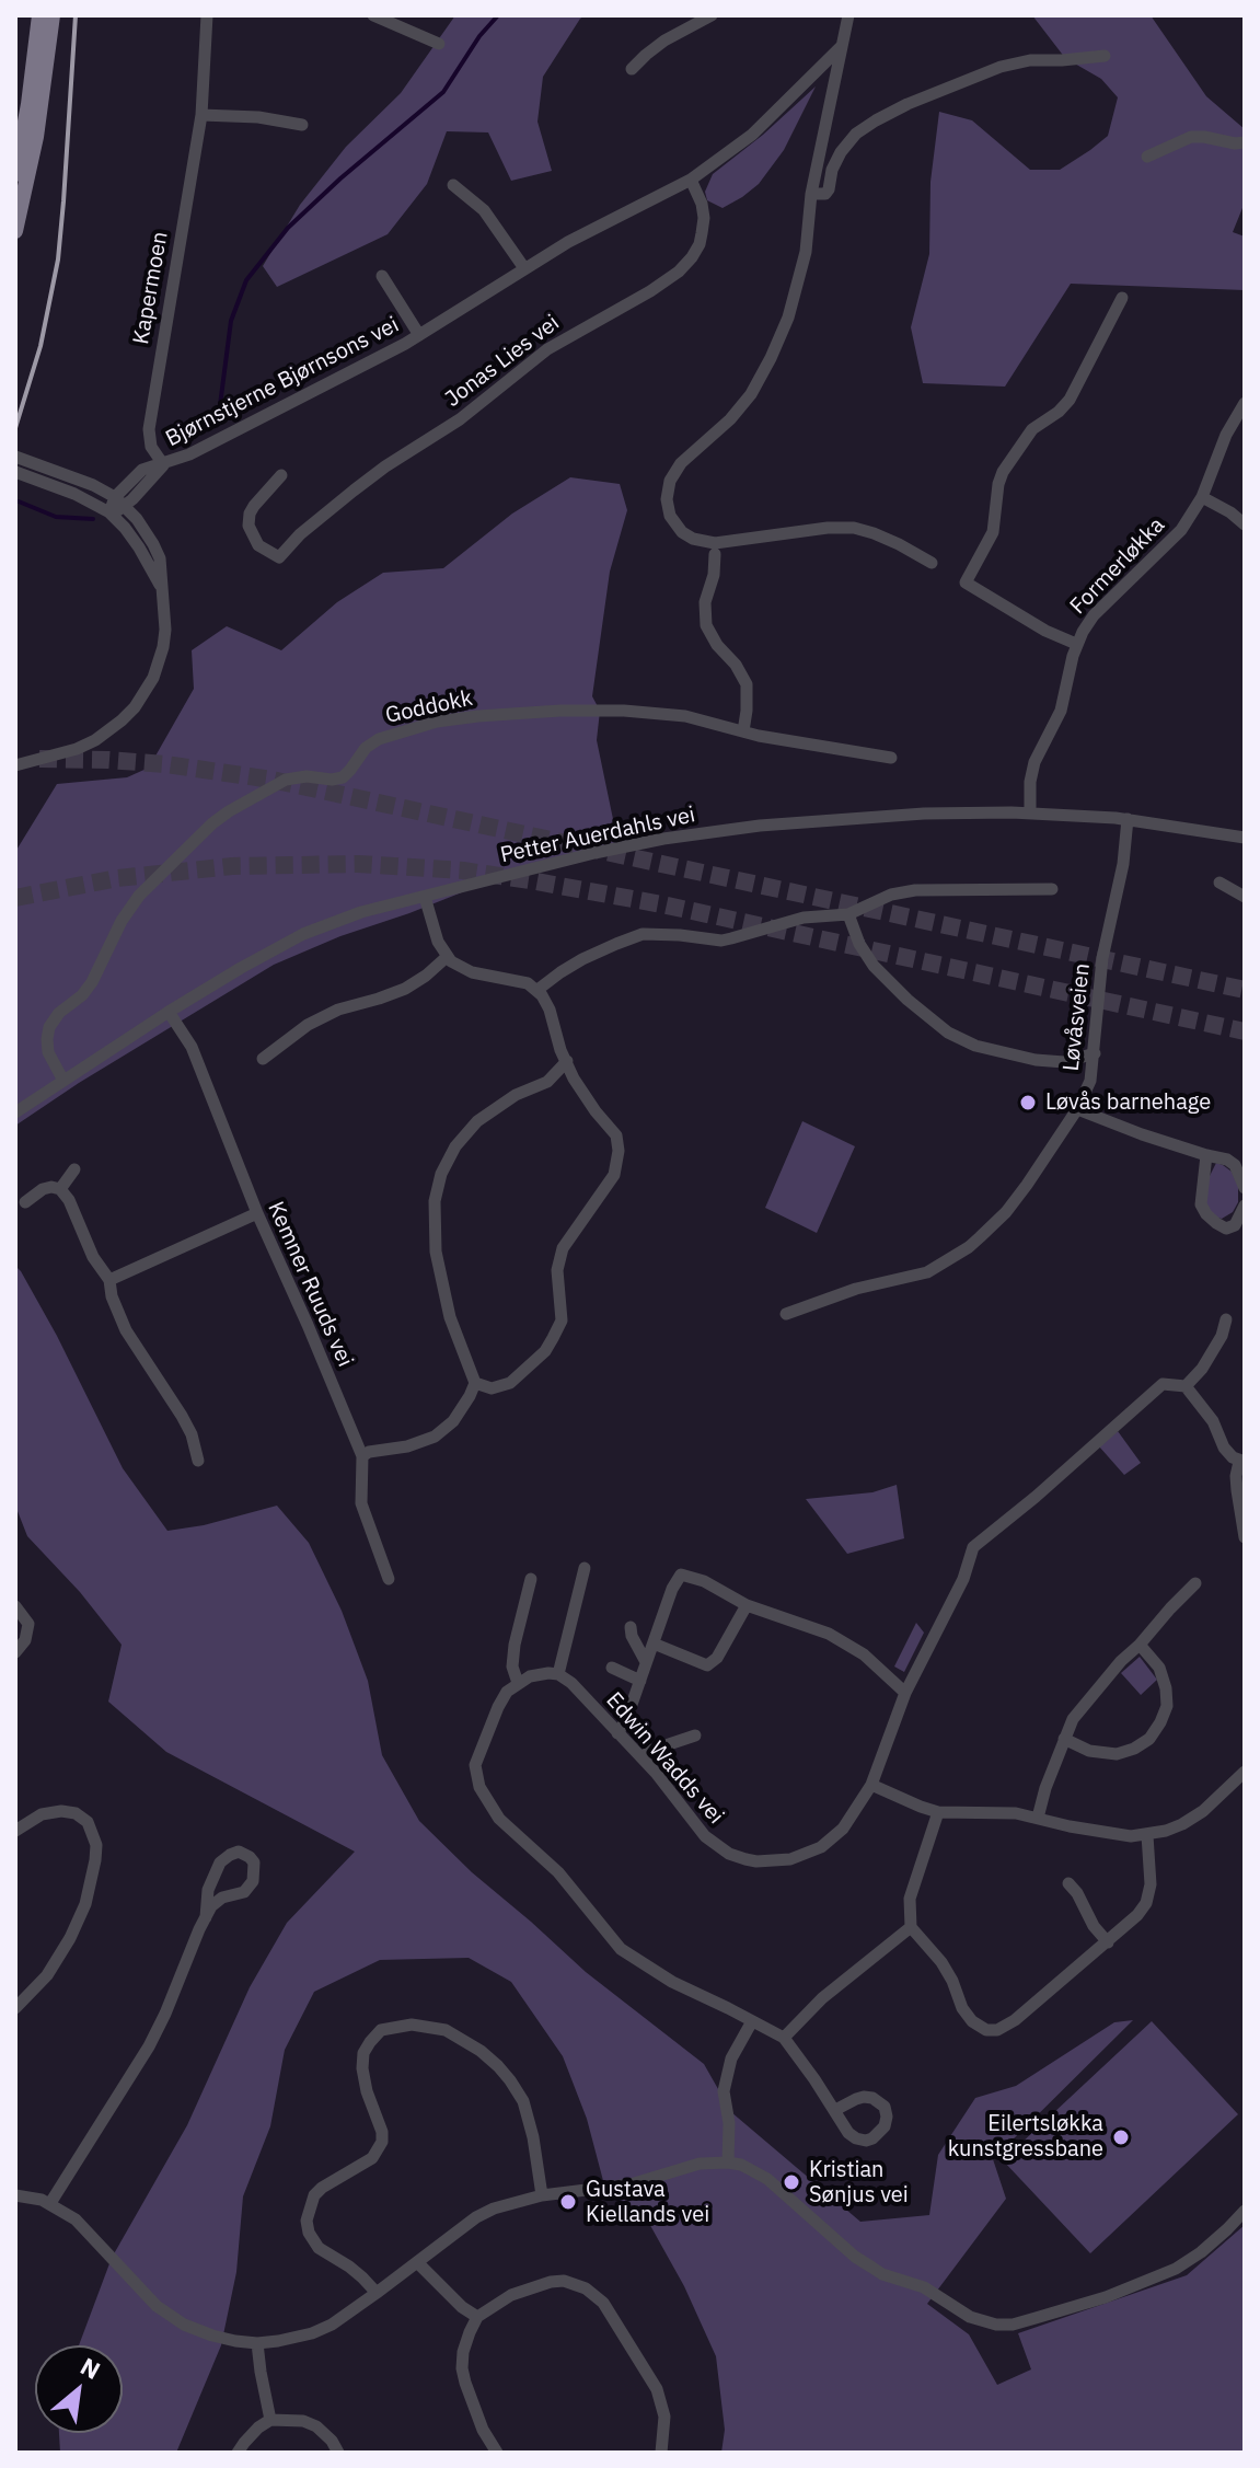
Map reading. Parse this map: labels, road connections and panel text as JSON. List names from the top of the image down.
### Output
{
  "streets": {
    "street": [
      "Kapermoen",
      "Jonas Lies vei",
      "Bjørnstjerne Bjørnsons vei",
      "Formerløkka",
      "Goddokk",
      "Petter Auerdahls vei",
      "Løvåsveien",
      "Kemner Ruuds vei",
      "Edwin Wadds vei"
    ]
  },
  "crossings": [
    ["Kapermoen", "Bjørnstjerne Bjørnsons vei"],
    ["Jonas Lies vei", "Bjørnstjerne Bjørnsons vei"],
    ["Formerløkka", "Petter Auerdahls vei"],
    ["Goddokk", "Petter Auerdahls vei"],
    ["Petter Auerdahls vei", "Løvåsveien"],
    ["Petter Auerdahls vei", "Kemner Ruuds vei"]
  ],
  "places": [
    "Løvås barnehage",
    "Eilertsløkka kunstgressbane",
    "Kristian Sønjus vei",
    "Gustava Kiellands vei"
  ],
  "north": "top right"
}
